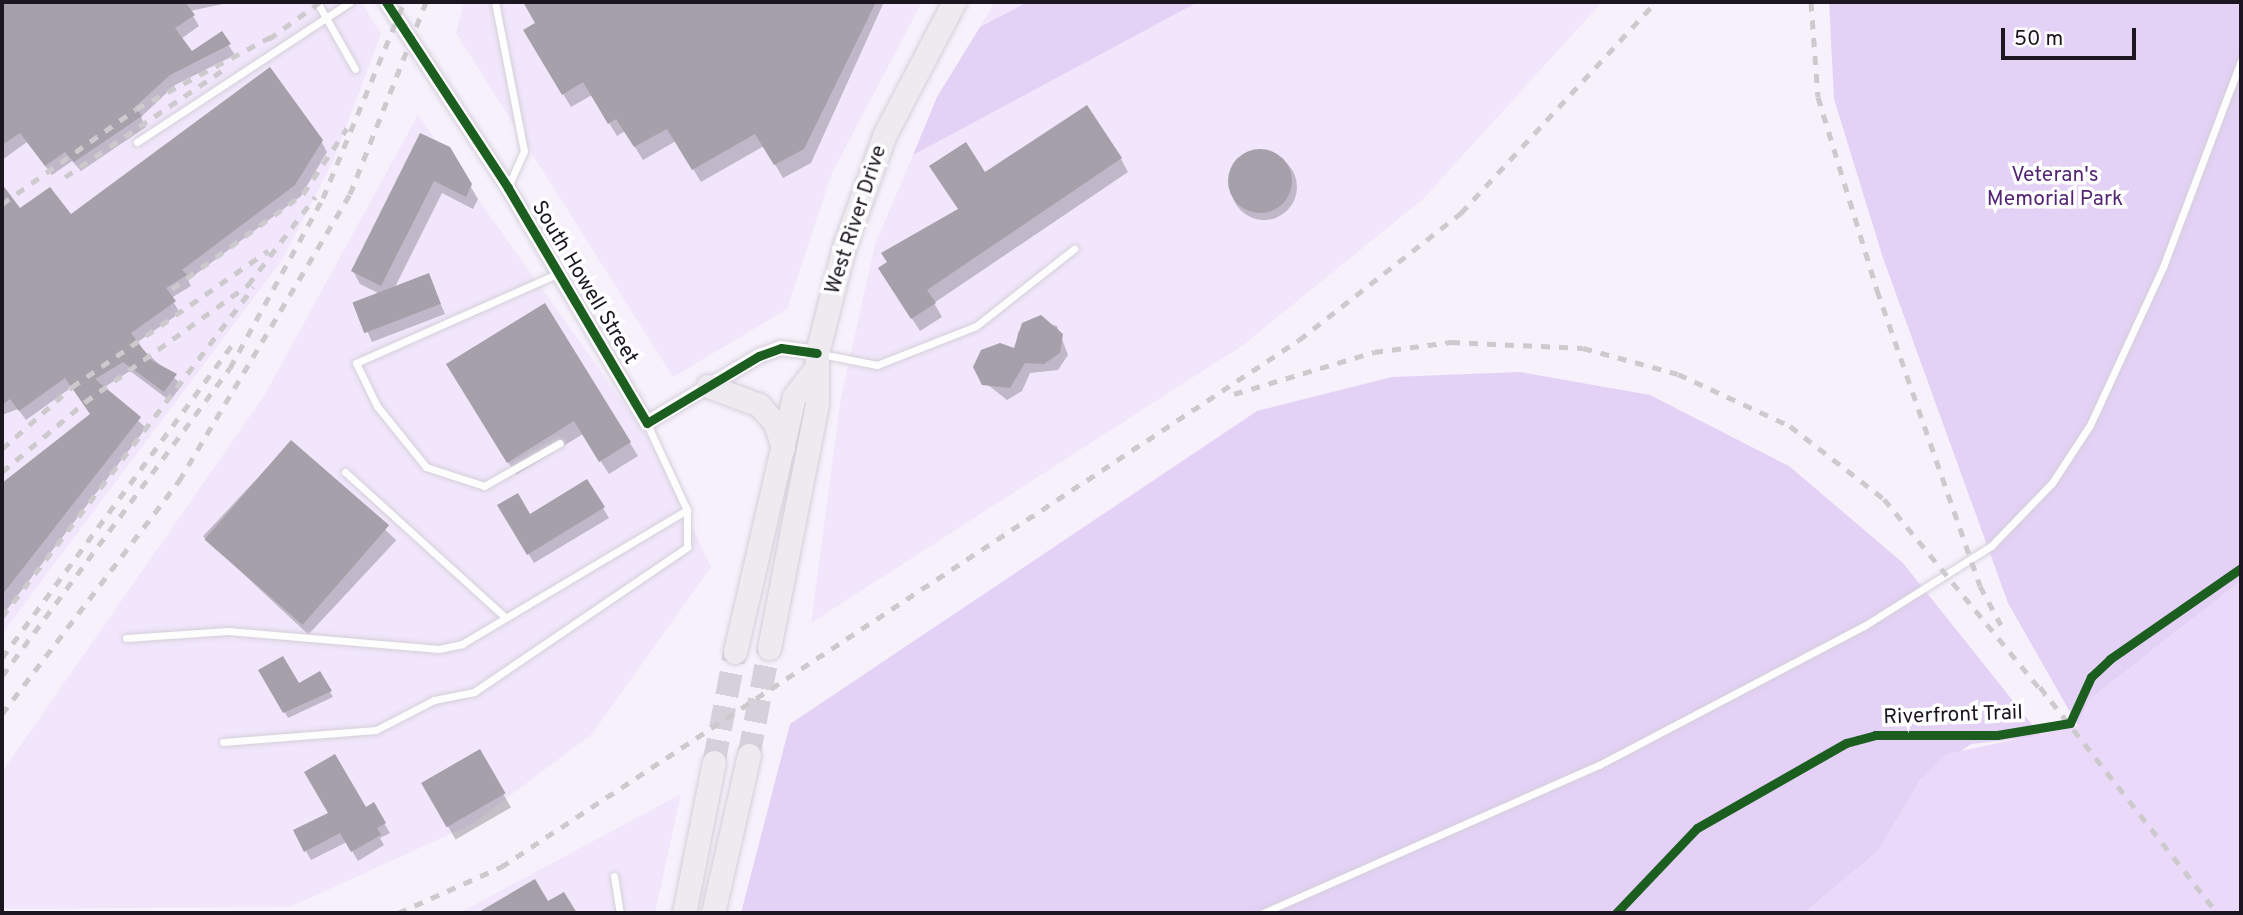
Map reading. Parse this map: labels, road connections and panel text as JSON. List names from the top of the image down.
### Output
{
  "streets": {
    "main road": ["West River Drive"],
    "street": ["South Howell Street"],
    "cycle path": ["Riverfront Trail"]
  },
  "parks": ["Veteran's Memorial Park"],
  "scale_bar": "50 m"
}
